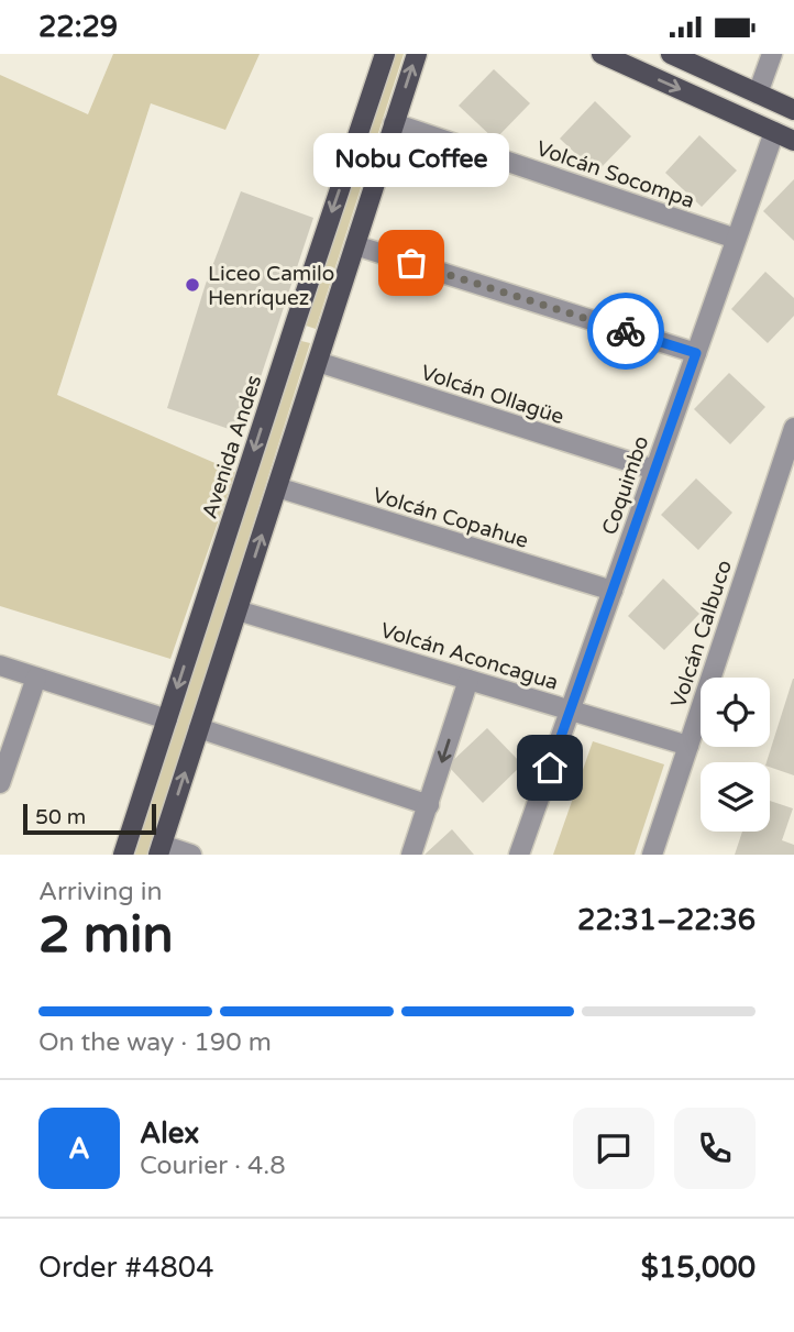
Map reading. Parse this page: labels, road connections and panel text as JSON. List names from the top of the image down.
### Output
{
  "streets": {
    "main road": ["Avenida Andes"],
    "street": [
      "Volcán Socompa",
      "Volcán Ollagüe",
      "Coquimbo",
      "Volcán Copahue",
      "Volcán Calbuco",
      "Volcán Aconcagua"
    ]
  },
  "crossings": [
    ["Volcán Socompa", "Coquimbo"],
    ["Volcán Ollagüe", "Coquimbo"],
    ["Coquimbo", "Volcán Copahue"],
    ["Coquimbo", "Volcán Aconcagua"],
    ["Volcán Calbuco", "Volcán Aconcagua"]
  ],
  "places": ["Nobu Coffee", "Liceo Camilo Henríquez"],
  "scale_bar": "50 m",
  "page": {
    "status": "22:29",
    "bubble": "Nobu Coffee",
    "scale": "50 m",
    "heading": ["2 min", "Arriving in", "22:31–22:36"],
    "panel": [
      "Alex",
      "Courier · 4.8",
      "Order #4804",
      "$15,000"
    ],
    "bar": "On the way · 190 m",
    "round": "A"
  }
}
